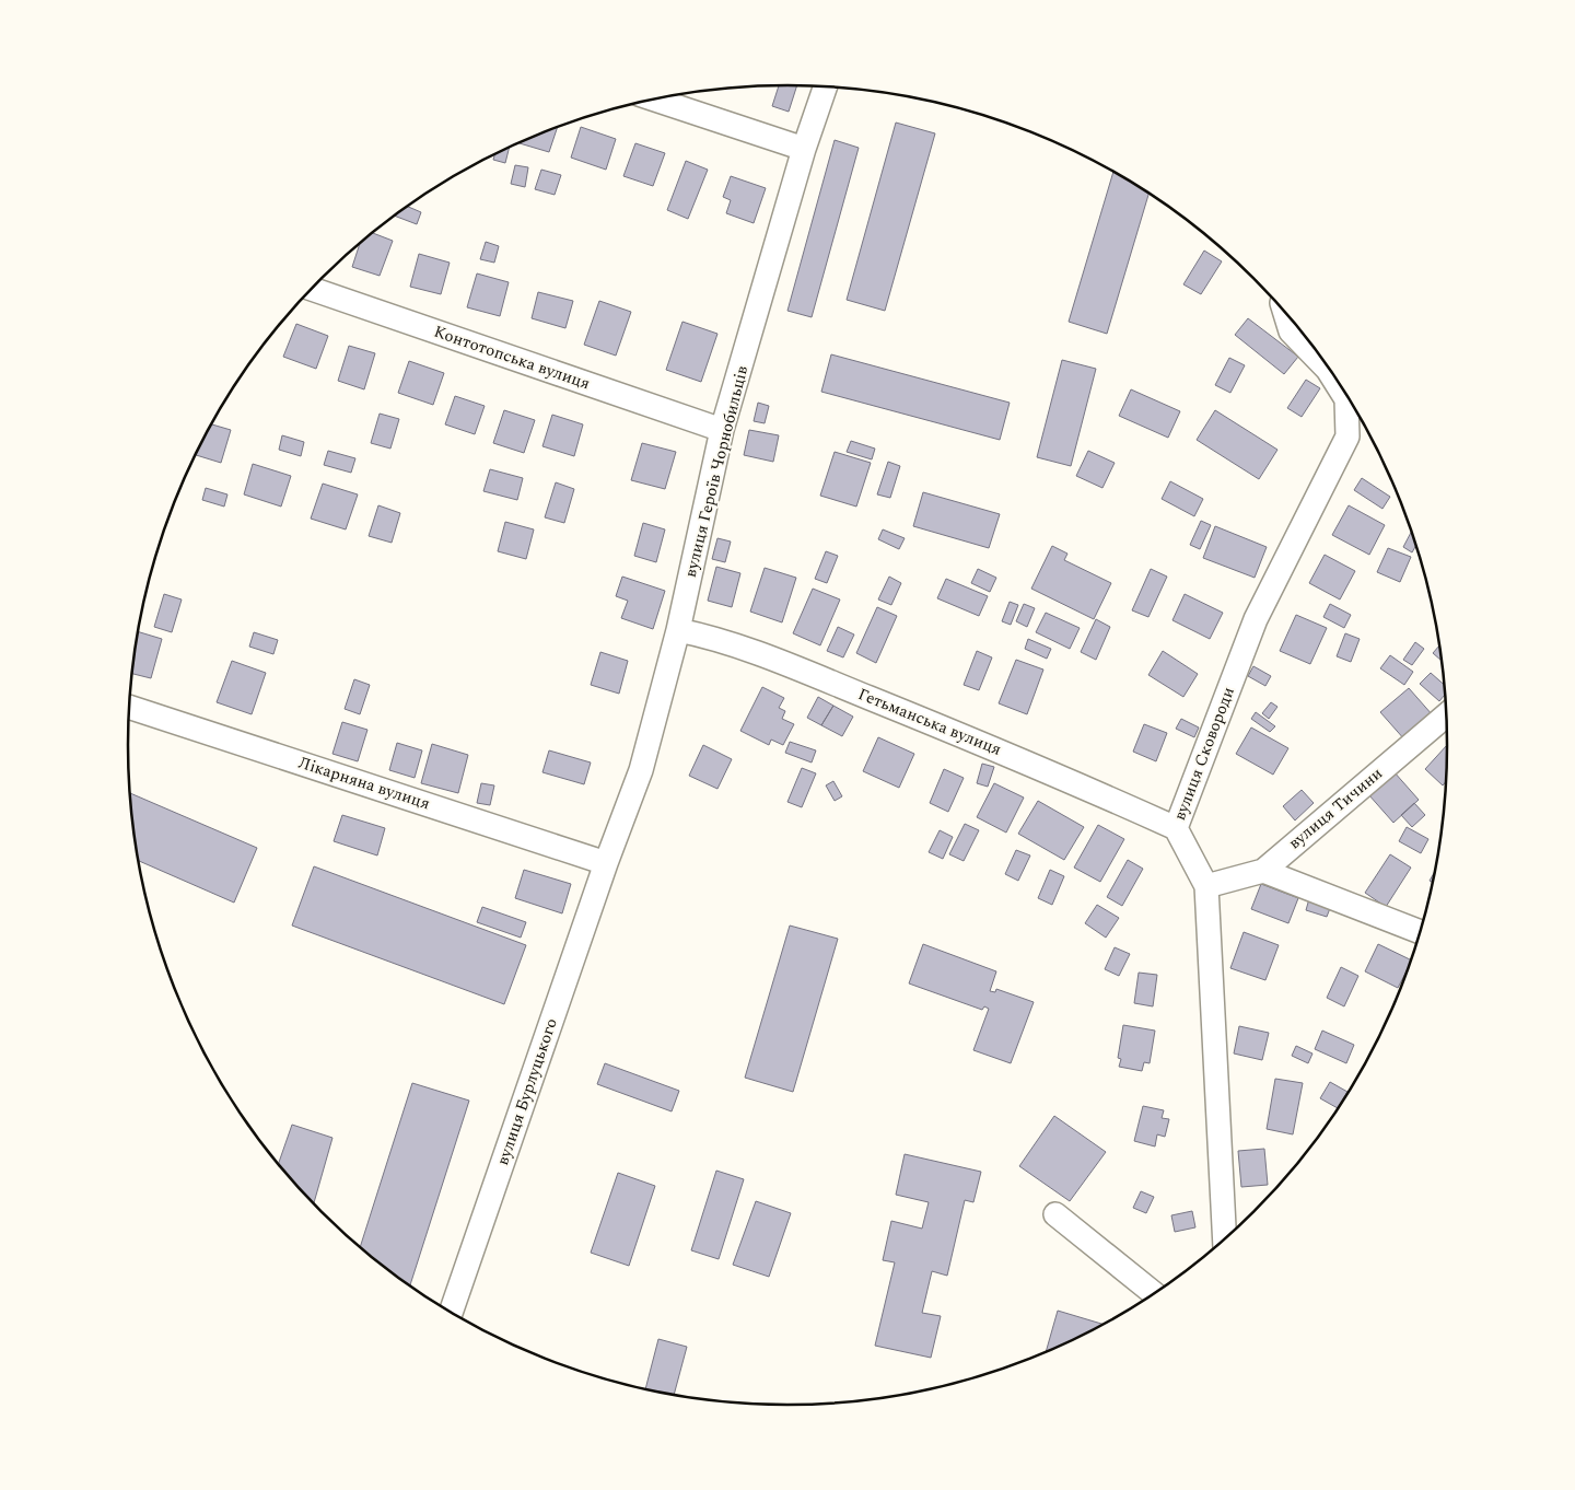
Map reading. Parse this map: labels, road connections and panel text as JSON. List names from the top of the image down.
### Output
{
  "streets": {
    "street": [
      "Контотопська вулиця",
      "вулиця Героїв Чорнобильців",
      "Гетьманська вулиця",
      "вулиця Сковороди",
      "Лікарняна вулиця",
      "вулиця Тичини",
      "вулиця Бурлуцького"
    ]
  },
  "crossings": [
    ["Контотопська вулиця", "вулиця Героїв Чорнобильців"],
    ["вулиця Героїв Чорнобильців", "Гетьманська вулиця"],
    ["вулиця Героїв Чорнобильців", "Лікарняна вулиця"],
    ["вулиця Героїв Чорнобильців", "вулиця Бурлуцького"],
    ["Гетьманська вулиця", "вулиця Сковороди"],
    ["вулиця Сковороди", "вулиця Тичини"],
    ["Лікарняна вулиця", "вулиця Бурлуцького"]
  ]
}
